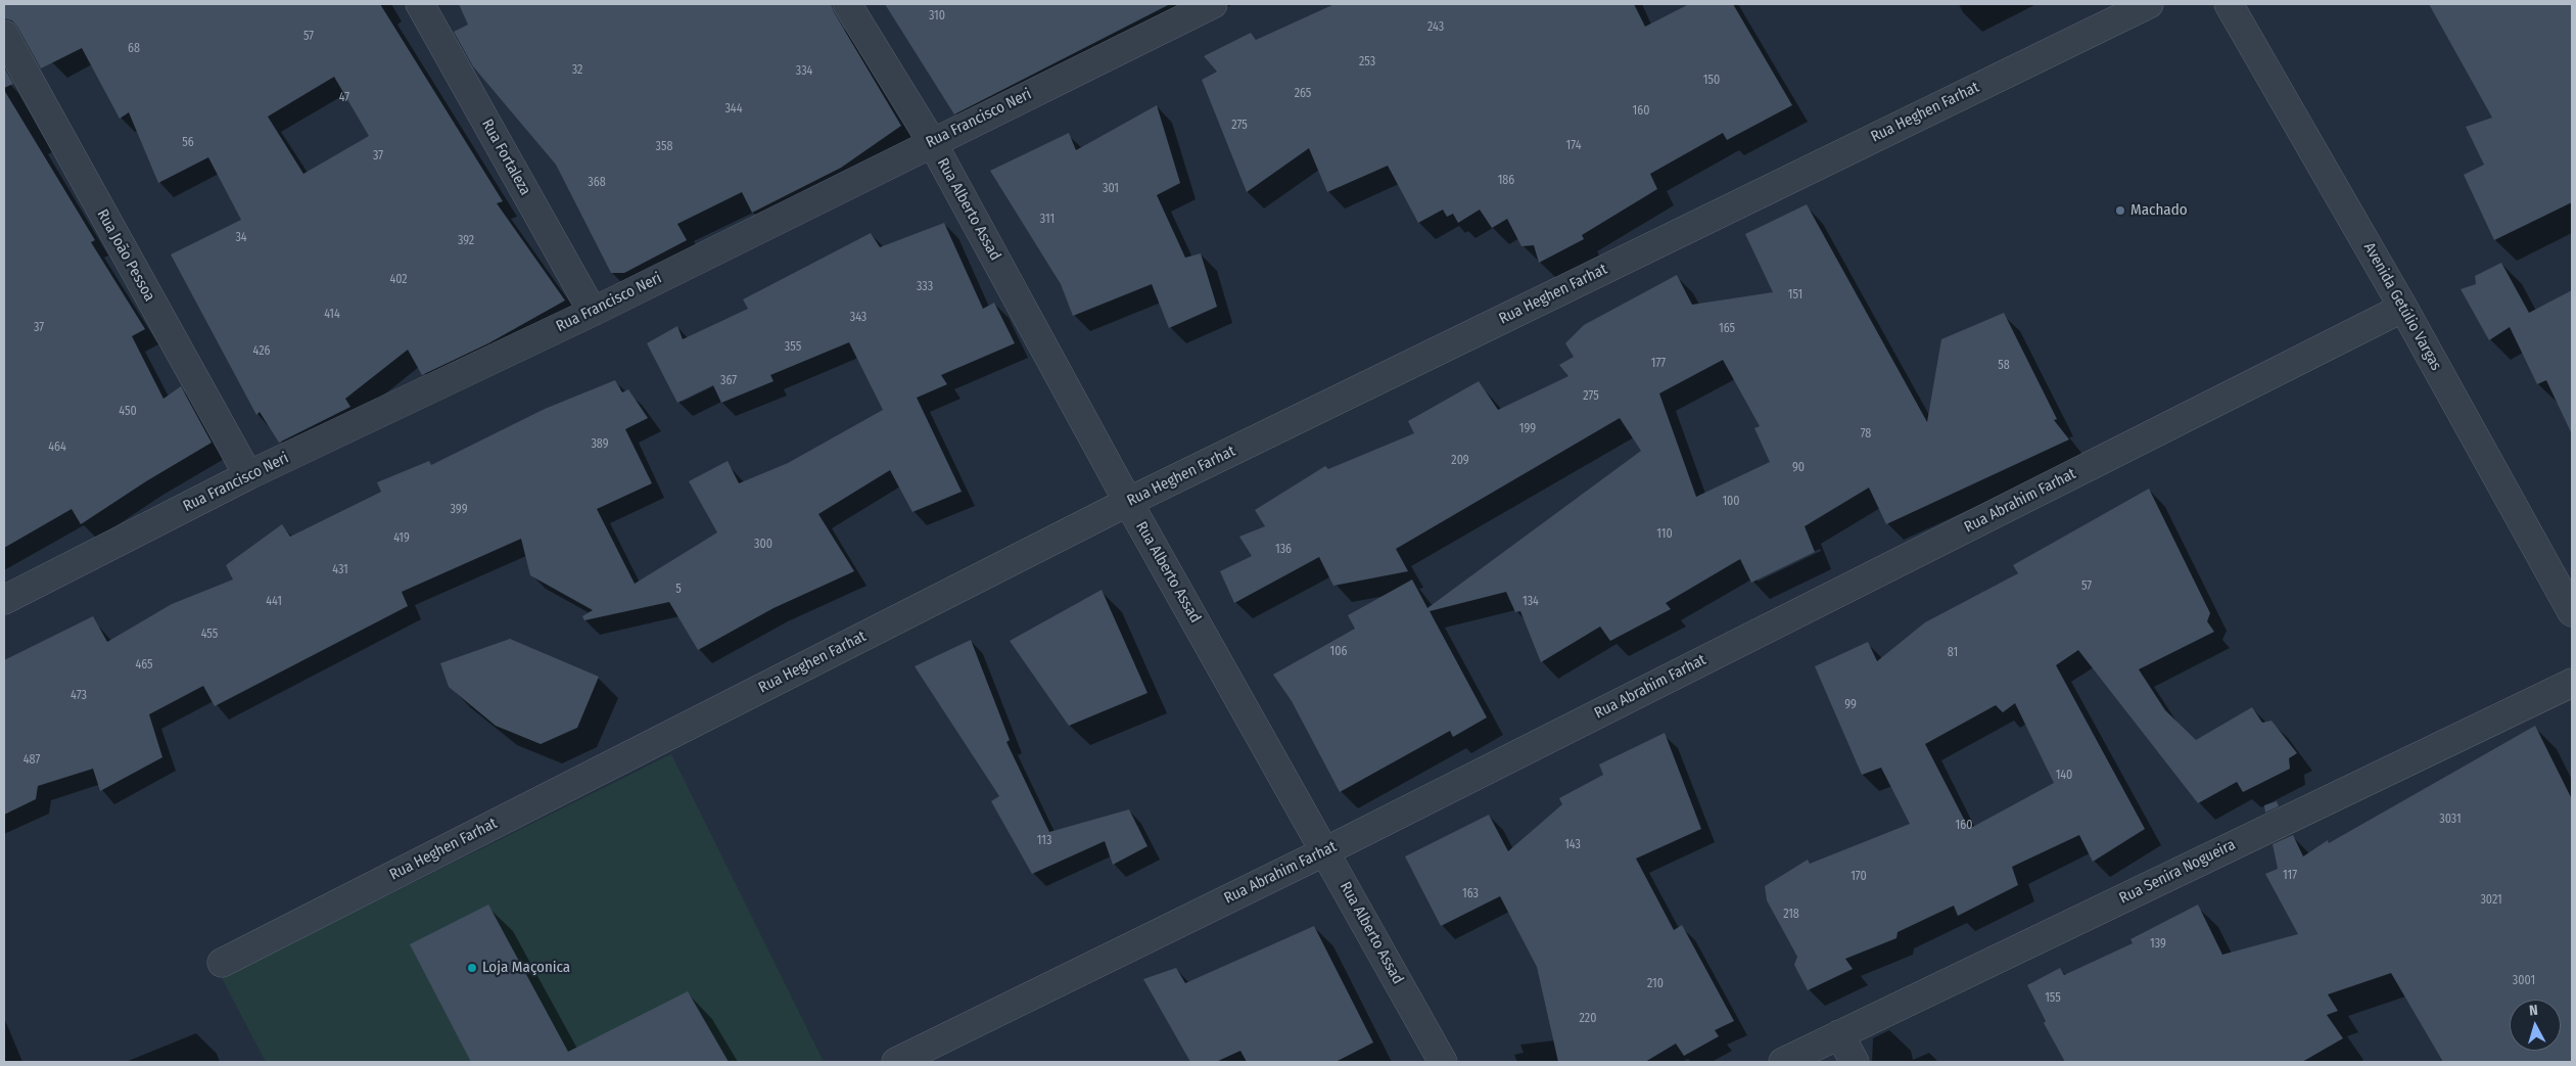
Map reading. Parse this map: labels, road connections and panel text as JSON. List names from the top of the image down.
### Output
{
  "streets": {
    "street": [
      "Rua Heghen Farhat",
      "Rua Francisco Neri",
      "Rua Fortaleza",
      "Rua Alberto Assad",
      "Rua João Pessoa",
      "Avenida Getúlio Vargas",
      "Rua Abrahim Farhat",
      "Rua Senira Nogueira"
    ]
  },
  "crossings": [
    ["Rua Heghen Farhat", "Rua Alberto Assad"],
    ["Rua Francisco Neri", "Rua Fortaleza"],
    ["Rua Francisco Neri", "Rua Alberto Assad"],
    ["Rua Francisco Neri", "Rua João Pessoa"],
    ["Rua Alberto Assad", "Rua Abrahim Farhat"],
    ["Avenida Getúlio Vargas", "Rua Abrahim Farhat"]
  ],
  "places": ["Machado", "Loja Maçonica"],
  "house_numbers": [
    "310",
    "243",
    "57",
    "68",
    "253",
    "32",
    "334",
    "150",
    "265",
    "47",
    "344",
    "160",
    "275",
    "56",
    "174",
    "358",
    "37",
    "186",
    "368",
    "301",
    "311",
    "34",
    "392",
    "402",
    "333",
    "151",
    "414",
    "343",
    "37",
    "165",
    "355",
    "426",
    "177",
    "58",
    "367",
    "275",
    "450",
    "199",
    "78",
    "389",
    "464",
    "209",
    "90",
    "100",
    "399",
    "110",
    "419",
    "300",
    "136",
    "431",
    "57",
    "5",
    "441",
    "134",
    "455",
    "106",
    "81",
    "465",
    "473",
    "99",
    "487",
    "140",
    "3031",
    "160",
    "113",
    "143",
    "117",
    "170",
    "163",
    "3021",
    "218",
    "139",
    "3001",
    "210",
    "155",
    "220"
  ],
  "north": "top"
}
